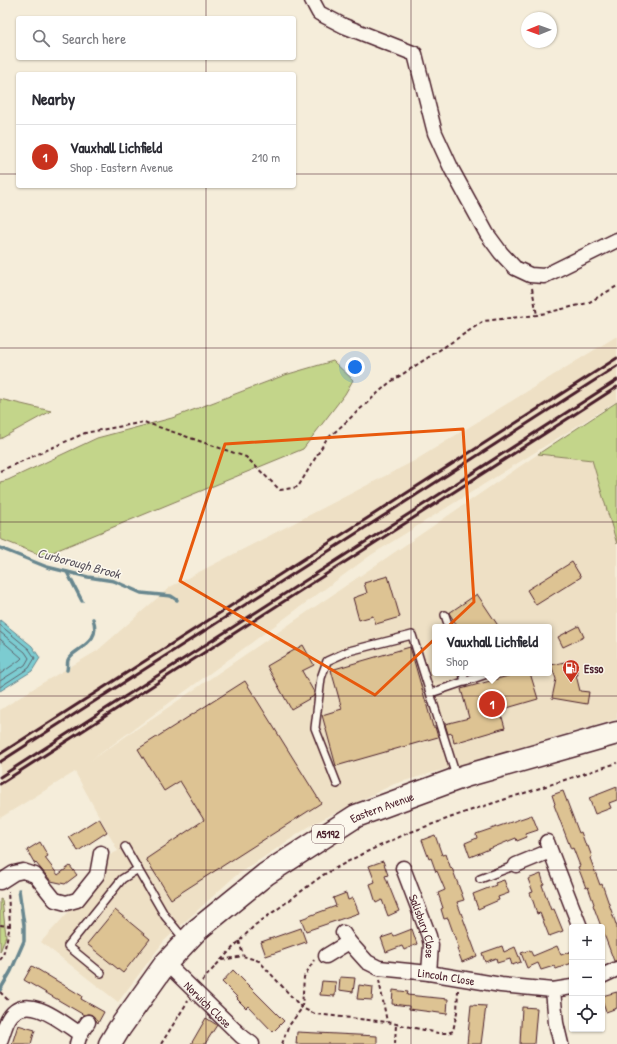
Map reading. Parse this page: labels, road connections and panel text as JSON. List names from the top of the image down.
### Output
{
  "streets": {
    "highway": ["Eastern Avenue", "A5192"],
    "street": ["Salisbury Close", "Lincoln Close", "Norwich Close"]
  },
  "crossings": [
    ["Eastern Avenue", "Norwich Close"],
    ["Salisbury Close", "Lincoln Close"]
  ],
  "water": ["Curborough Brook"],
  "places": {
    "fuel station": ["Esso"]
  },
  "north": "left",
  "page": {
    "search": "Search here",
    "heading": "Nearby",
    "list": [
      {
        "mark": "1",
        "name": "Vauxhall Lichfield",
        "note": "Shop · Eastern Avenue",
        "value": "210 m"
      }
    ],
    "popup": ["Vauxhall Lichfield", "Shop"],
    "pins": "1",
    "map_buttons": ["+", "−"]
  }
}
